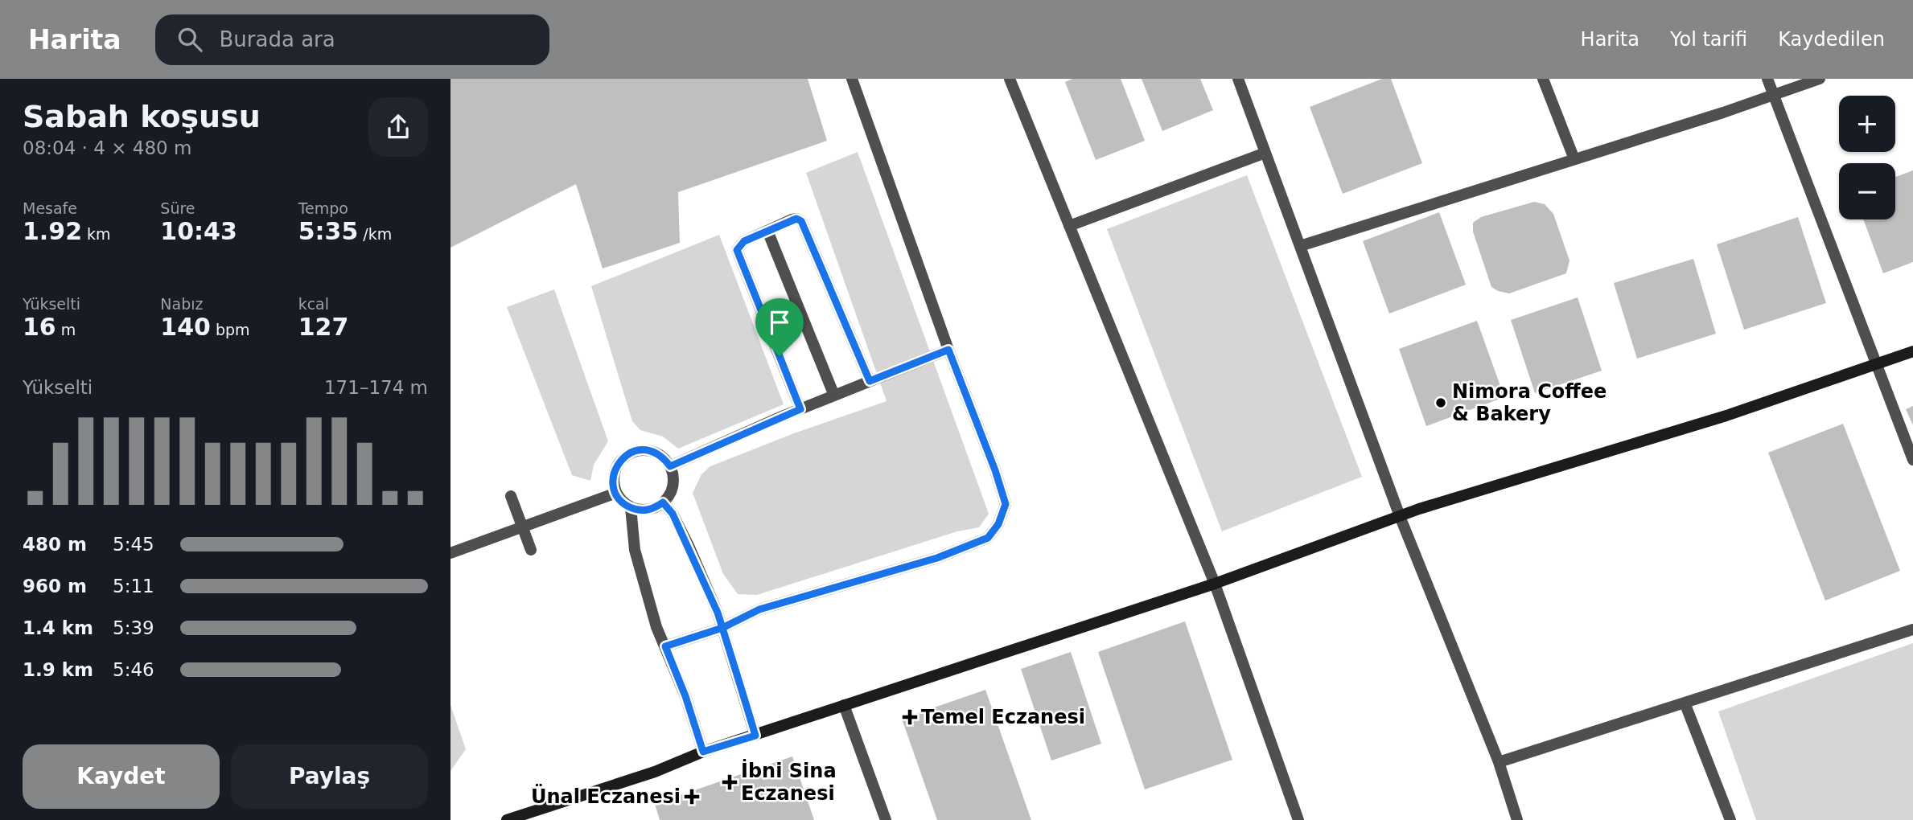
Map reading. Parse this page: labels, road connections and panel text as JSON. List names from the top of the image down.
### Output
{
  "places": {
    "other": ["Nimora Coffee & Bakery"],
    "health": ["Temel Eczanesi", "İbni Sina Eczanesi", "Ünal Eczanesi"]
  },
  "page": {
    "header": "Harita",
    "search": "Burada ara",
    "nav": ["Harita", "Yol tarifi", "Kaydedilen"],
    "heading": ["Sabah koşusu", "08:04 · 4 × 480 m"],
    "map_buttons": ["+", "−"],
    "stats": [
      ["Mesafe", "1.92 km"],
      ["Süre", "10:43"],
      ["Tempo", "5:35 /km"],
      ["Yükselti", "16 m"],
      ["Nabız", "140 bpm"],
      ["kcal", "127"]
    ],
    "chart": ["Yükselti", "171–174 m"],
    "list": [
      {
        "name": "480 m",
        "note": "5:45"
      },
      {
        "name": "960 m",
        "note": "5:11"
      },
      {
        "name": "1.4 km",
        "note": "5:39"
      },
      {
        "name": "1.9 km",
        "note": "5:46"
      }
    ],
    "buttons": ["Kaydet", "Paylaş"]
  }
}
